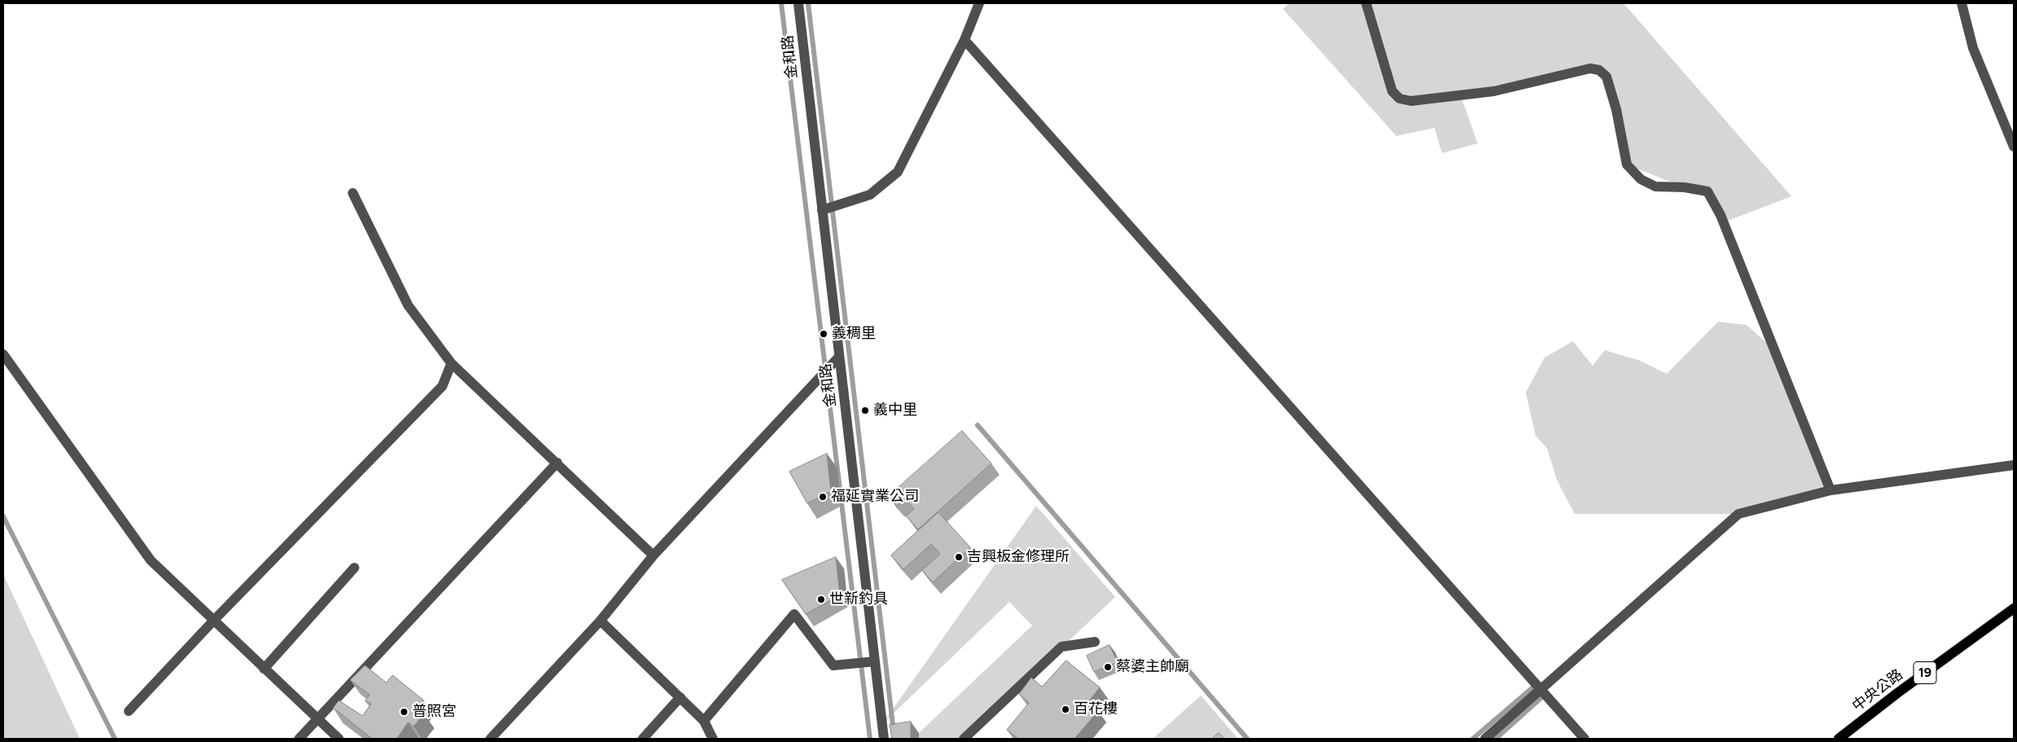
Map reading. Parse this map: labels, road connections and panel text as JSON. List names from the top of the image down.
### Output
{
  "streets": {
    "main road": ["19", "中央公路"],
    "street": ["金和路"]
  },
  "places": [
    "義稠里",
    "義中里",
    "福延實業公司",
    "吉興板金修理所",
    "世新釣具",
    "蔡婆主帥廟",
    "百花樓",
    "普照宮"
  ]
}
